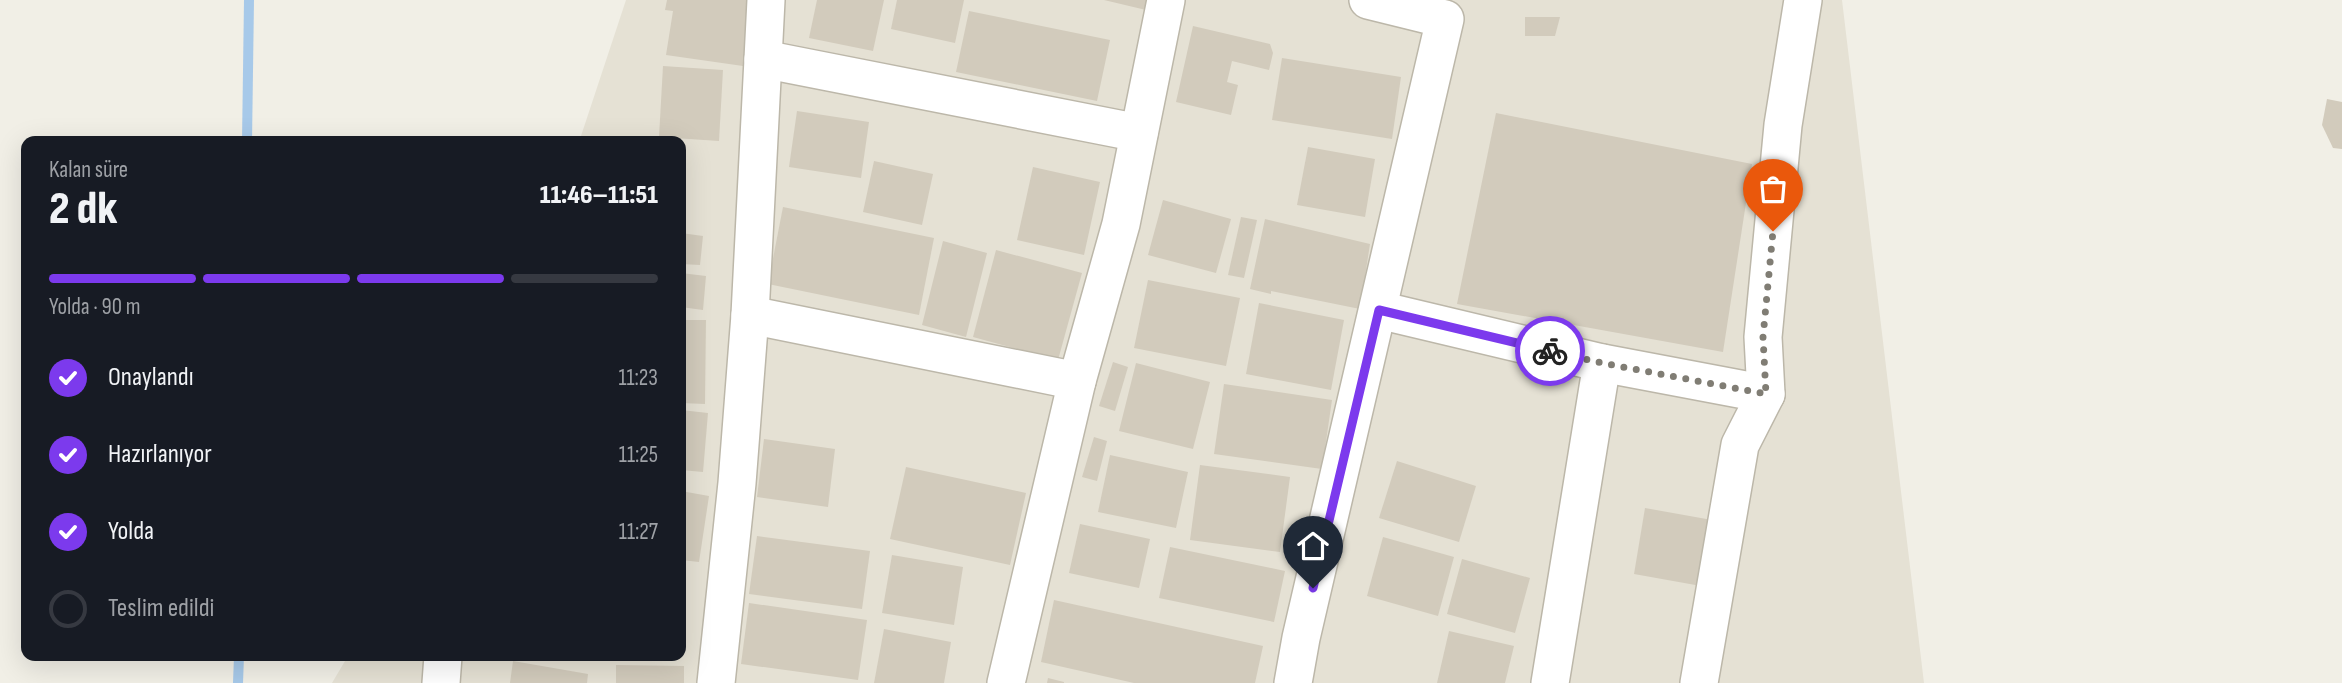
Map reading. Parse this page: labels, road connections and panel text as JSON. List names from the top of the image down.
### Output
{
  "page": {
    "heading": ["2 dk", "Kalan süre", "11:46–11:51"],
    "bar": "Yolda · 90 m",
    "list": [
      ["Onaylandı", "11:23"],
      ["Hazırlanıyor", "11:25"],
      ["Yolda", "11:27"],
      "Teslim edildi"
    ]
  }
}
